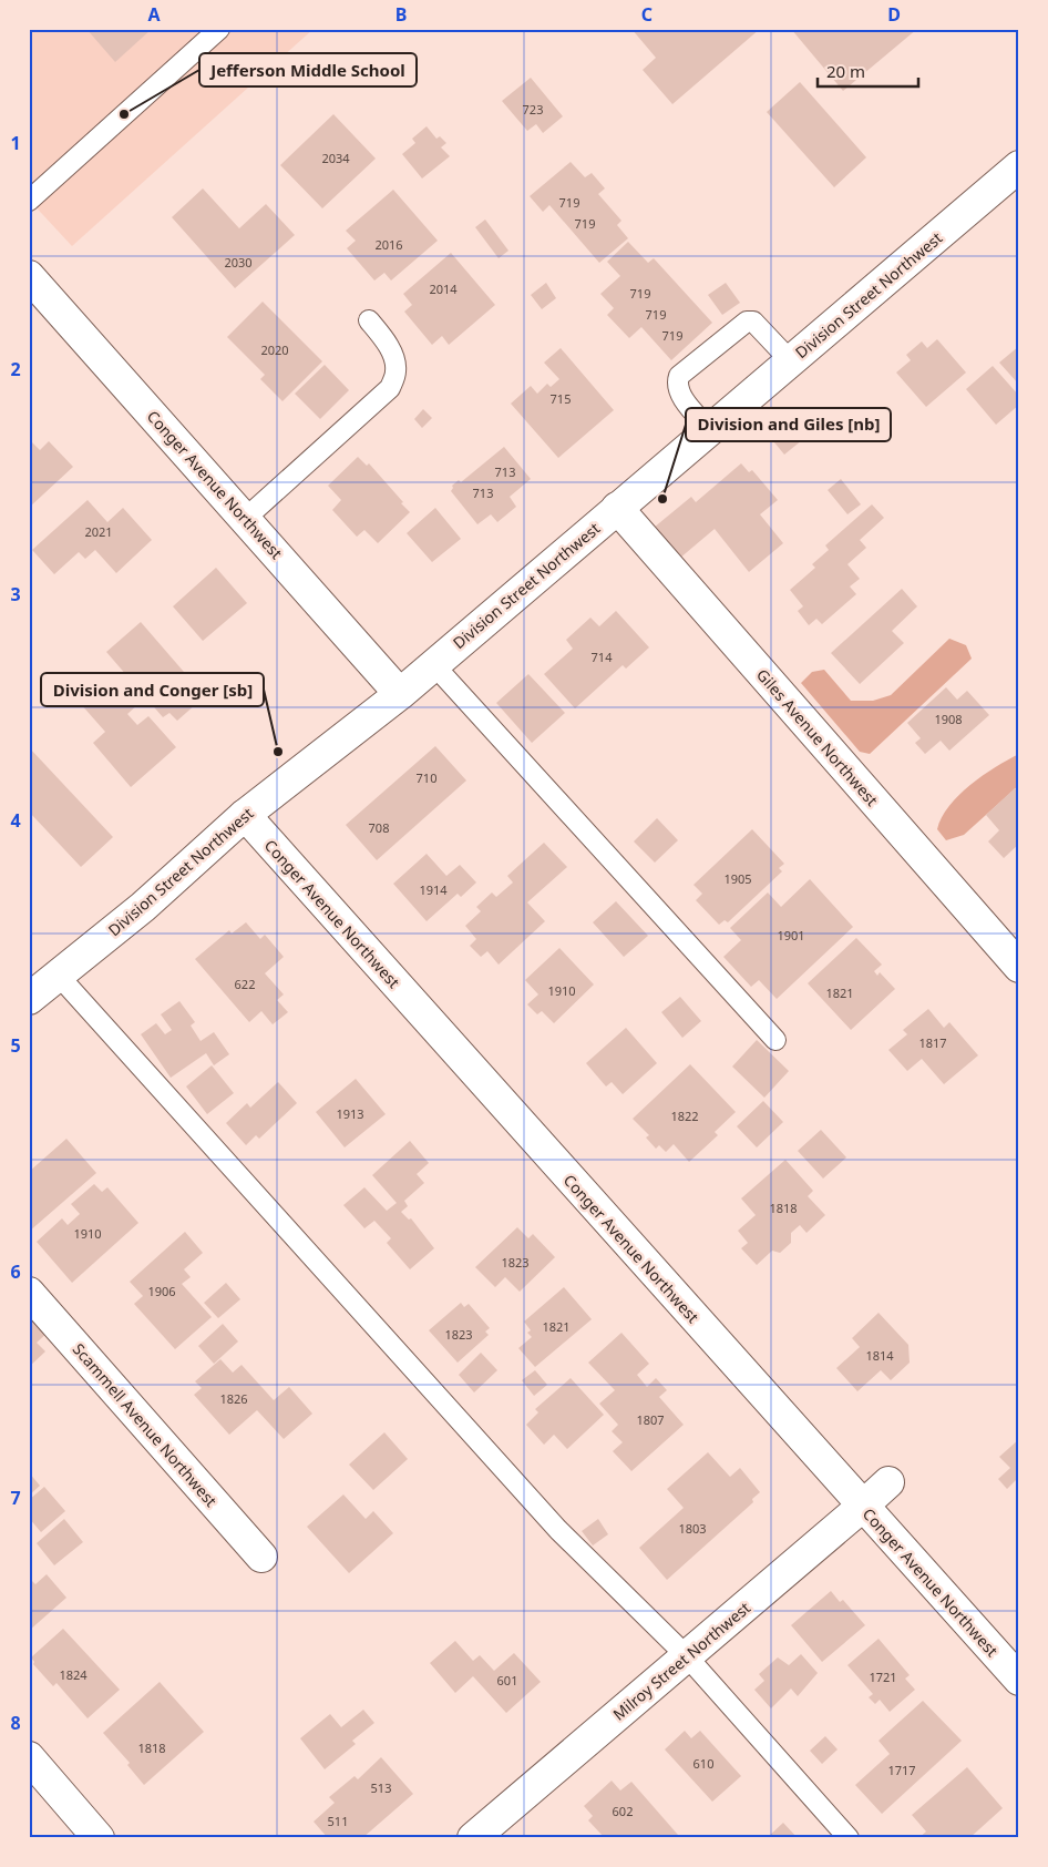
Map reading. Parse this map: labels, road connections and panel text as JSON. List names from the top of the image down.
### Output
{
  "streets": {
    "street": [
      "Division Street Northwest",
      "Conger Avenue Northwest",
      "Giles Avenue Northwest",
      "Scammell Avenue Northwest",
      "Milroy Street Northwest"
    ]
  },
  "crossings": [
    ["Division Street Northwest", "Conger Avenue Northwest"],
    ["Division Street Northwest", "Giles Avenue Northwest"],
    ["Conger Avenue Northwest", "Milroy Street Northwest"]
  ],
  "places": ["Jefferson Middle School", "Division and Giles [nb]", "Division and Conger [sb]"],
  "house_numbers": [
    "723",
    "2034",
    "719",
    "719",
    "2016",
    "2030",
    "2014",
    "719",
    "719",
    "719",
    "2020",
    "715",
    "713",
    "713",
    "2021",
    "714",
    "1908",
    "710",
    "708",
    "1905",
    "1914",
    "1901",
    "622",
    "1910",
    "1821",
    "1817",
    "1913",
    "1822",
    "1818",
    "1910",
    "1823",
    "1906",
    "1821",
    "1823",
    "1814",
    "1826",
    "1807",
    "1803",
    "1824",
    "1721",
    "601",
    "1818",
    "610",
    "1717",
    "513",
    "602",
    "511"
  ],
  "scale_bar": "20 m",
  "grid": {
    "columns": [
      "A",
      "B",
      "C",
      "D"
    ],
    "rows": [
      "1",
      "2",
      "3",
      "4",
      "5",
      "6",
      "7",
      "8"
    ]
  }
}
